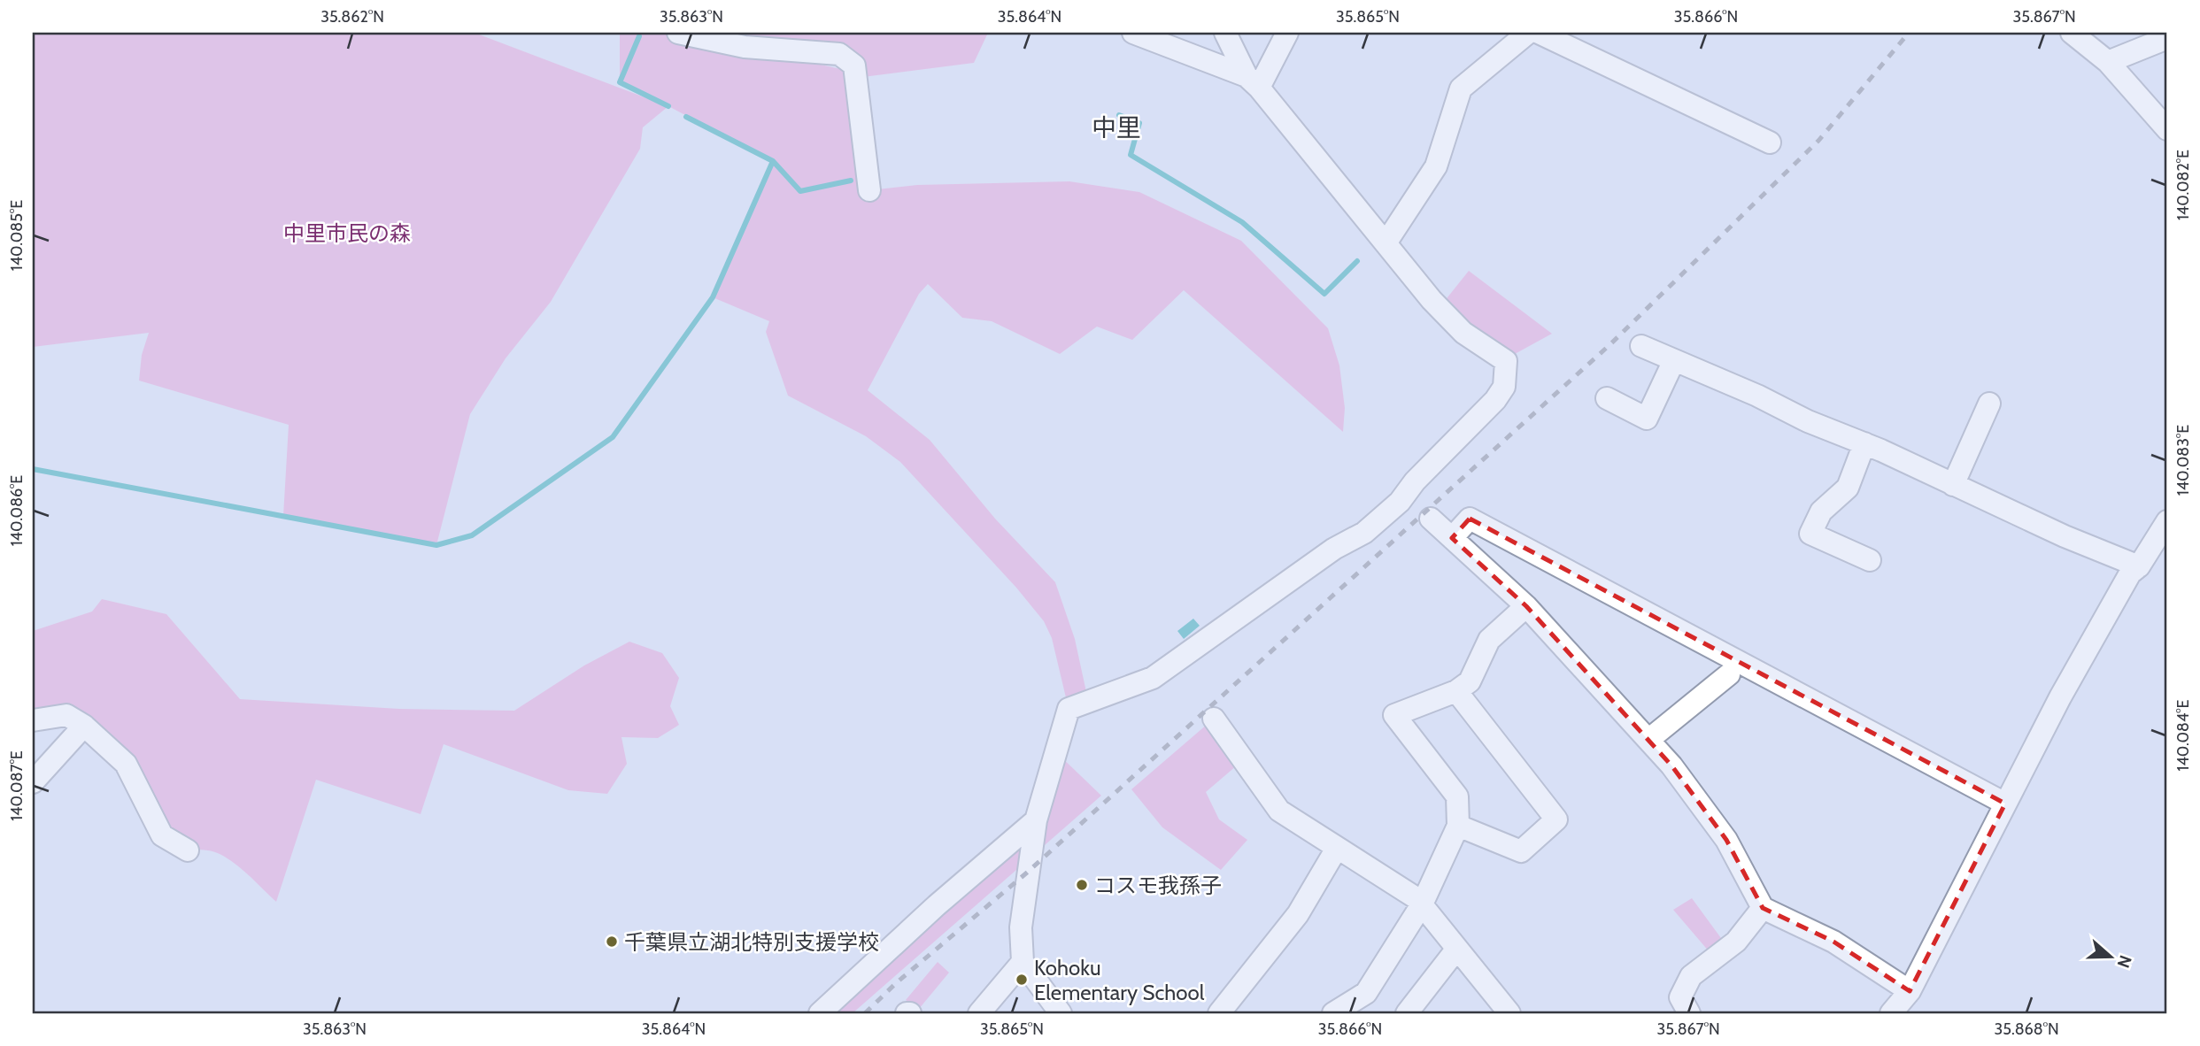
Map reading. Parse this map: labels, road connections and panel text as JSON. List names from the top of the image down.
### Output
{
  "districts": ["中里"],
  "parks": ["中里市民の森"],
  "places": ["コスモ我孫子", "千葉県立湖北特別支援学校", "Kohoku Elementary School"],
  "north": "right",
  "coordinates": [
    "35.862°N",
    "35.863°N",
    "35.864°N",
    "35.865°N",
    "35.866°N",
    "35.867°N",
    "140.082°E",
    "140.085°E",
    "140.083°E",
    "140.086°E",
    "140.084°E",
    "140.087°E",
    "35.868°N"
  ]
}
